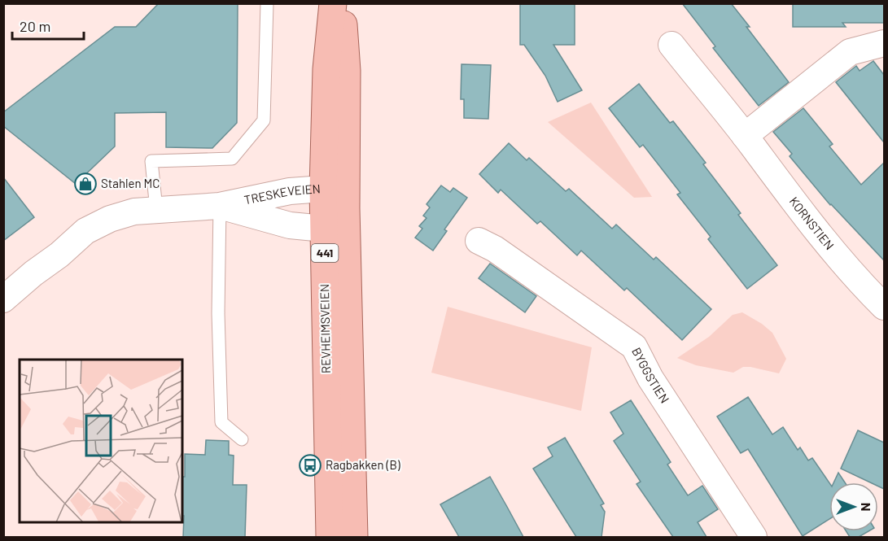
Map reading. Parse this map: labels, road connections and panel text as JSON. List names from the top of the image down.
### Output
{
  "streets": {
    "main road": ["441", "REVHEIMSVEIEN"],
    "street": ["TRESKEVEIEN", "KORNSTIEN", "BYGGSTIEN"]
  },
  "crossings": [
    ["TRESKEVEIEN", "REVHEIMSVEIEN"]
  ],
  "places": {
    "shop": ["Stahlen MC"],
    "bus stop": ["Ragbakken (B)"]
  },
  "scale_bar": "20 m",
  "north": "right"
}
